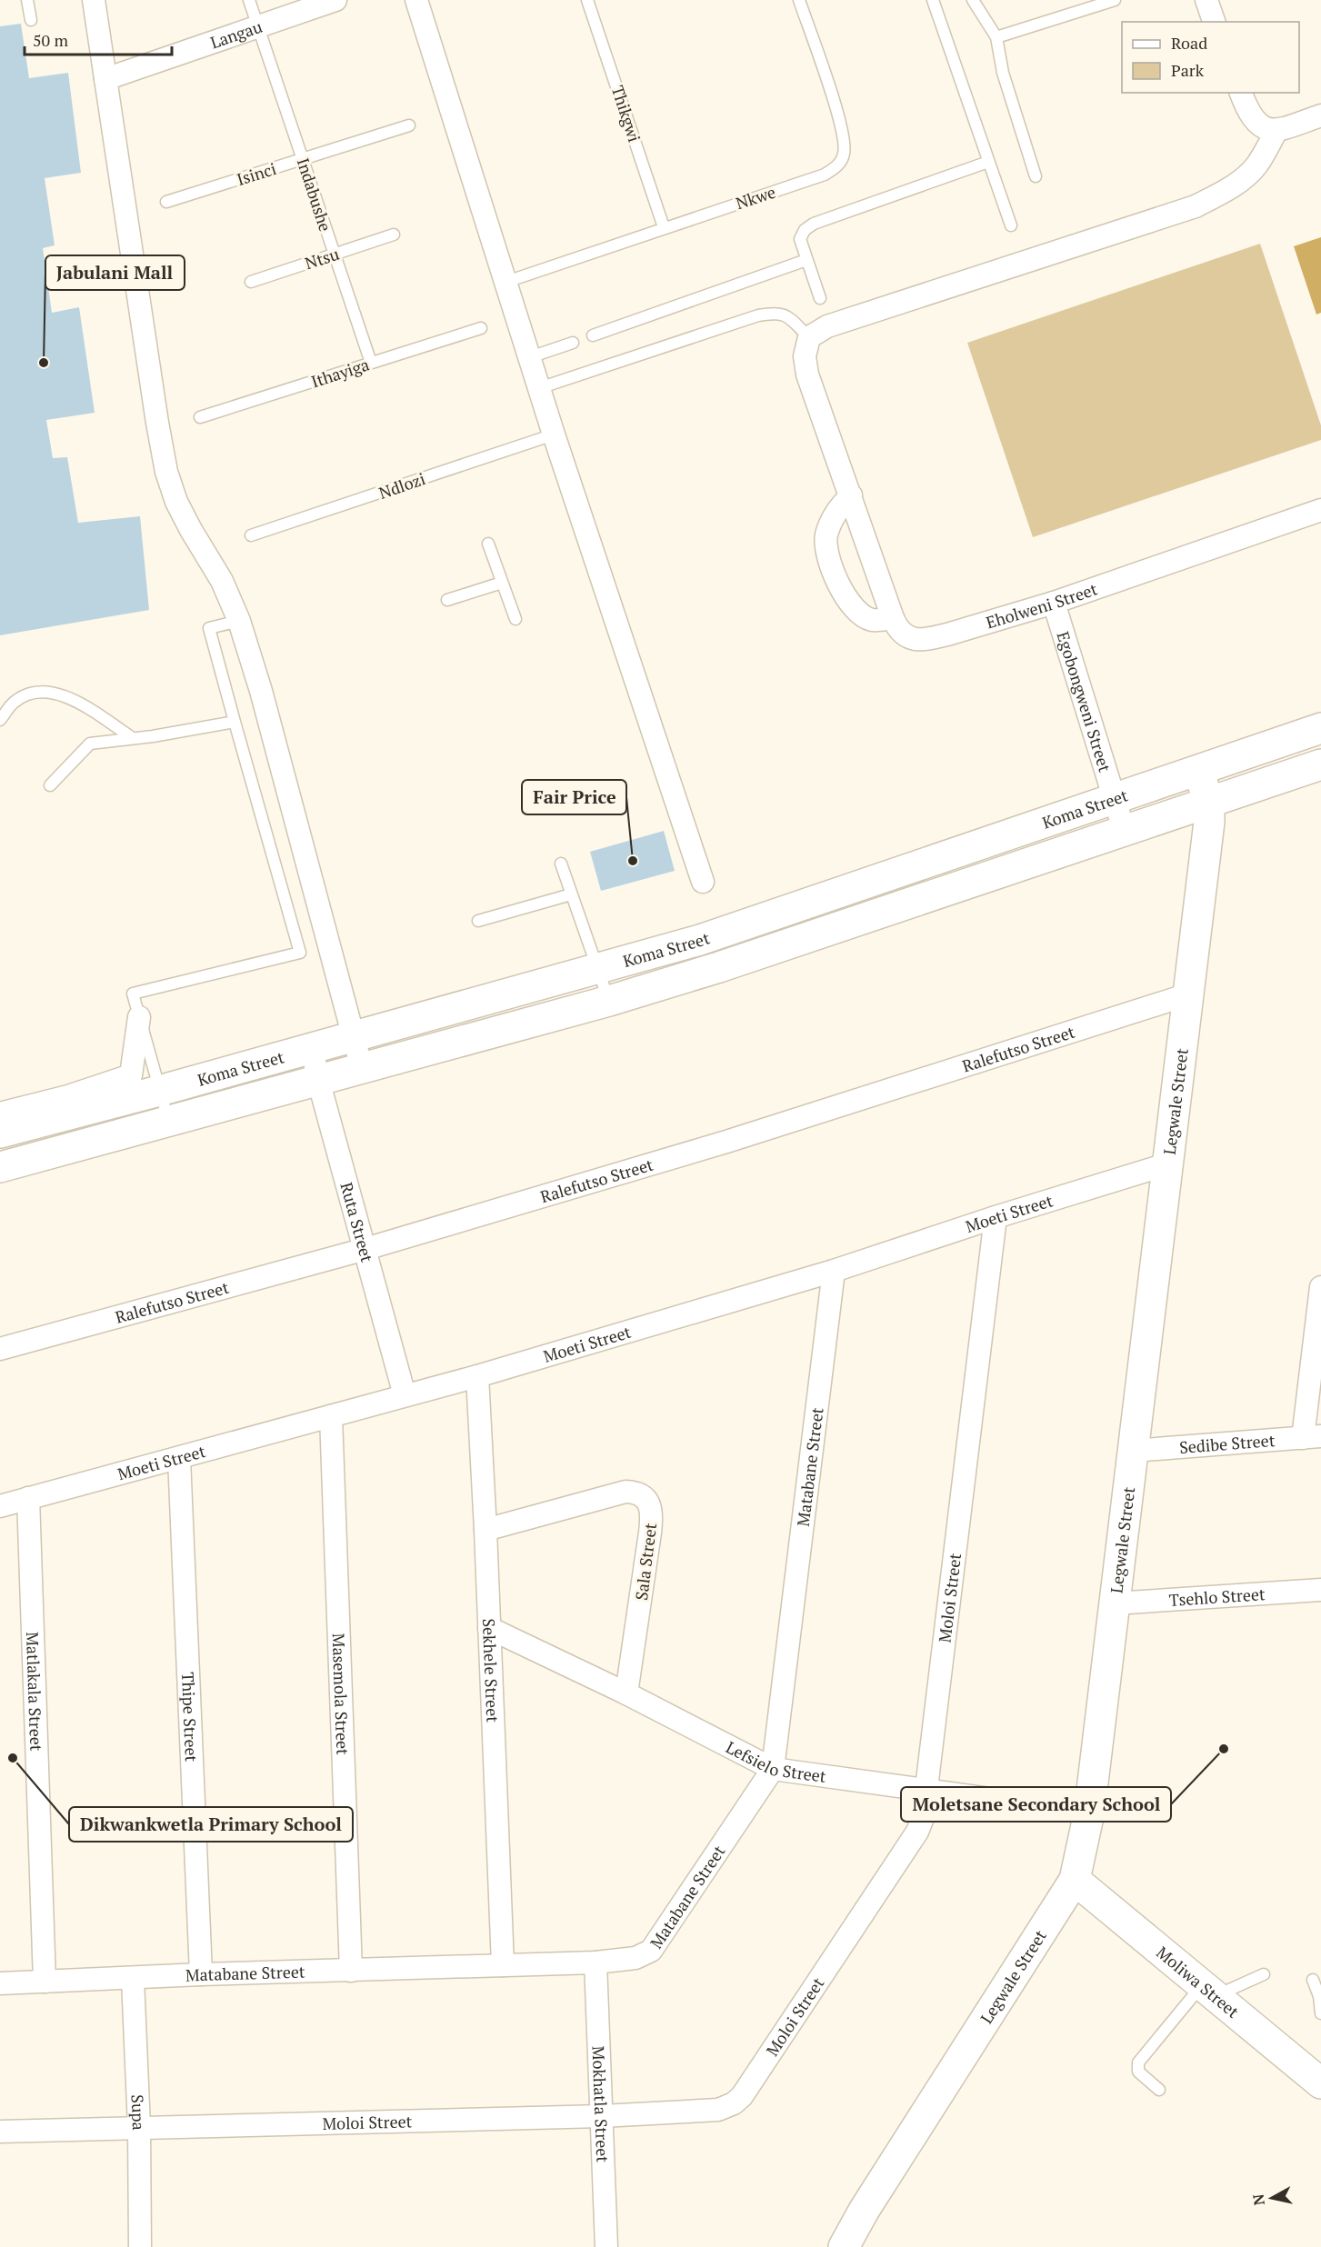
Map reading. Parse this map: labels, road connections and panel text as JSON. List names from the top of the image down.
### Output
{
  "streets": {
    "main road": ["Koma Street", "Legwale Street", "Moliwa Street"],
    "street": [
      "Langau",
      "Eholweni Street",
      "Egobongweni Street",
      "Ralefutso Street",
      "Moeti Street",
      "Ruta Street",
      "Sedibe Street",
      "Matabane Street",
      "Sala Street",
      "Tsehlo Street",
      "Moloi Street",
      "Sekhele Street",
      "Matlakala Street",
      "Masemola Street",
      "Thipe Street",
      "Lefsielo Street",
      "Mokhatla Street",
      "Supa"
    ],
    "lane": [
      "Thikgwi",
      "Isinci",
      "Indabushe",
      "Nkwe",
      "Ntsu",
      "Ithayiga",
      "Ndlozi"
    ]
  },
  "crossings": [
    ["Langau", "Indabushe"],
    ["Thikgwi", "Nkwe"],
    ["Isinci", "Indabushe"],
    ["Indabushe", "Ntsu"],
    ["Indabushe", "Ithayiga"],
    ["Eholweni Street", "Egobongweni Street"],
    ["Egobongweni Street", "Koma Street"],
    ["Koma Street", "Legwale Street"],
    ["Koma Street", "Ruta Street"],
    ["Ralefutso Street", "Legwale Street"],
    ["Ralefutso Street", "Ruta Street"],
    ["Legwale Street", "Moeti Street"],
    ["Legwale Street", "Sedibe Street"],
    ["Legwale Street", "Tsehlo Street"],
    ["Legwale Street", "Lefsielo Street"],
    ["Legwale Street", "Moliwa Street"],
    ["Moeti Street", "Ruta Street"],
    ["Moeti Street", "Matabane Street"],
    ["Moeti Street", "Moloi Street"],
    ["Moeti Street", "Sekhele Street"],
    ["Moeti Street", "Matlakala Street"],
    ["Moeti Street", "Masemola Street"],
    ["Moeti Street", "Thipe Street"],
    ["Matabane Street", "Sekhele Street"],
    ["Matabane Street", "Matlakala Street"],
    ["Matabane Street", "Masemola Street"],
    ["Matabane Street", "Thipe Street"],
    ["Matabane Street", "Lefsielo Street"],
    ["Matabane Street", "Mokhatla Street"],
    ["Matabane Street", "Supa"],
    ["Sala Street", "Sekhele Street"],
    ["Sala Street", "Lefsielo Street"],
    ["Moloi Street", "Lefsielo Street"],
    ["Moloi Street", "Mokhatla Street"],
    ["Moloi Street", "Supa"],
    ["Sekhele Street", "Lefsielo Street"]
  ],
  "places": [
    "Jabulani Mall",
    "Fair Price",
    "Moletsane Secondary School",
    "Dikwankwetla Primary School"
  ],
  "legend": ["Road", "Park"],
  "scale_bar": "50 m",
  "north": "left"
}
